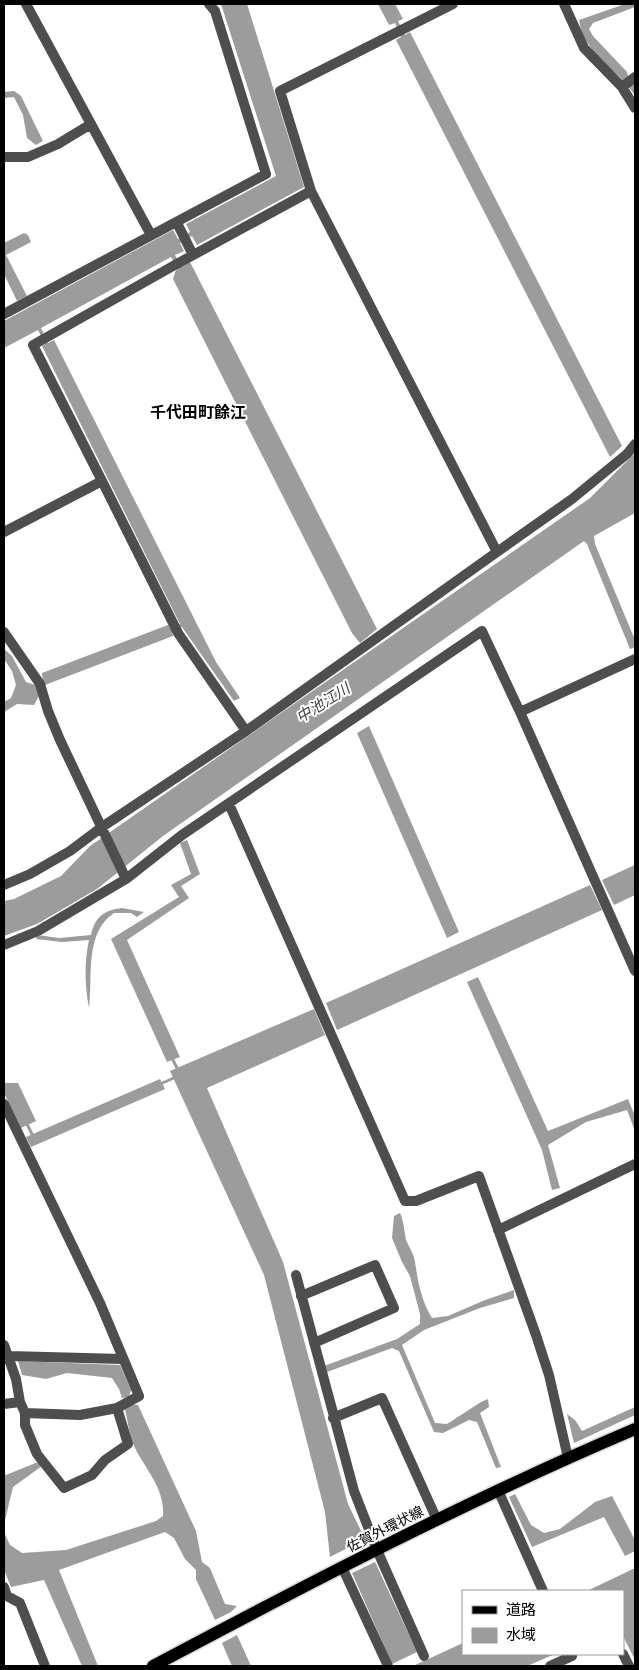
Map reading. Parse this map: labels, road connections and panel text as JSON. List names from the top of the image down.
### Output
{
  "streets": {
    "main road": ["佐賀外環状線"]
  },
  "districts": ["千代田町餘江"],
  "water": ["中池江川"],
  "legend": ["道路", "水域"]
}
